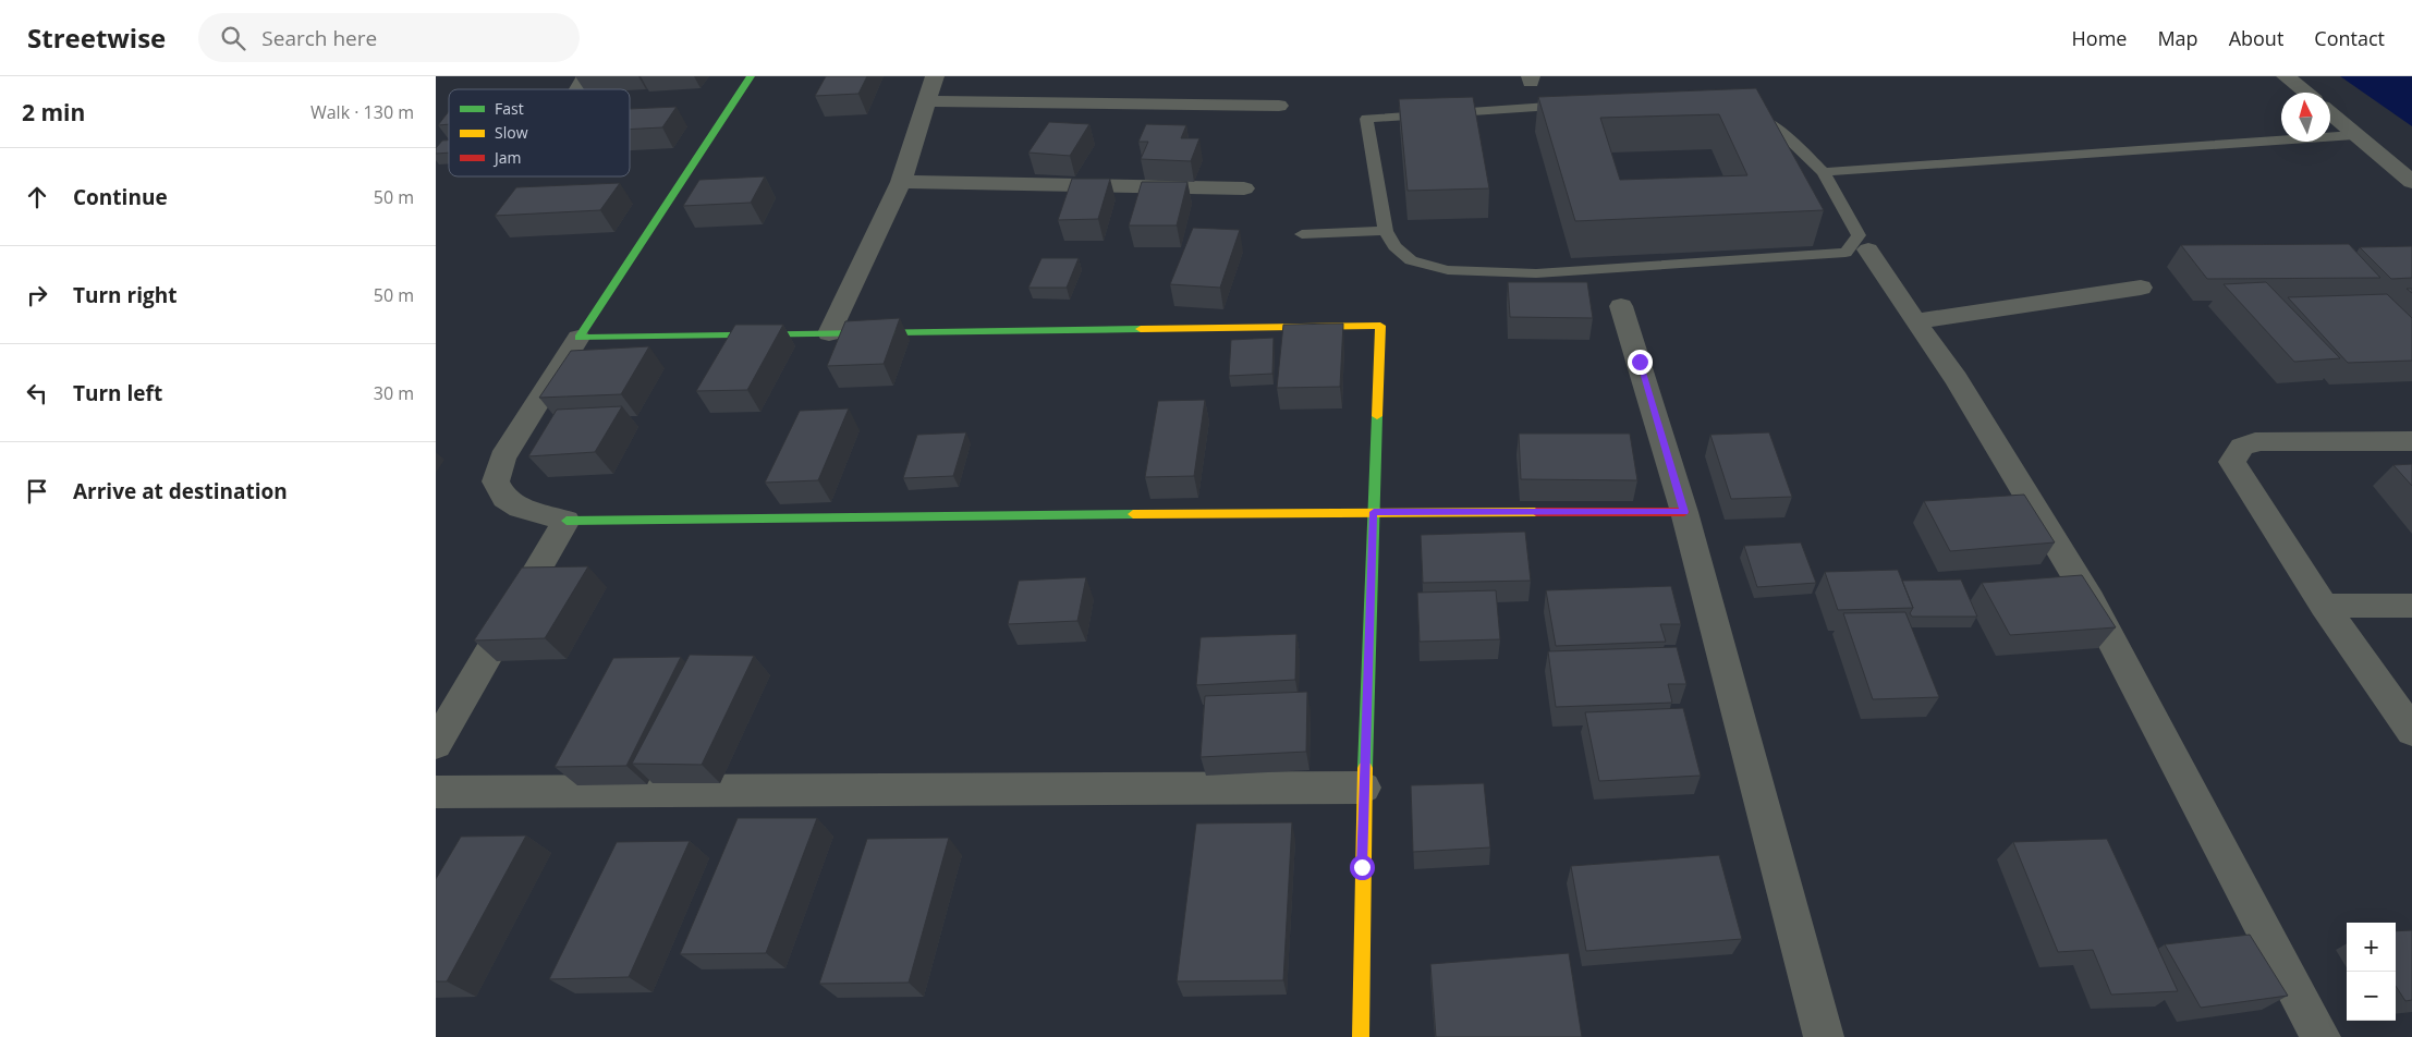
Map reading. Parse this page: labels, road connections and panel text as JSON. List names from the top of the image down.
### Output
{
  "legend": ["Fast", "Slow", "Jam"],
  "north": "top",
  "page": {
    "header": "Streetwise",
    "search": "Search here",
    "nav": [
      "Home",
      "Map",
      "About",
      "Contact"
    ],
    "heading": ["2 min", "Walk · 130 m"],
    "list": [
      ["Continue", "50 m"],
      ["Turn right", "50 m"],
      ["Turn left", "30 m"],
      "Arrive at destination"
    ],
    "map_buttons": ["+", "−"]
  }
}
